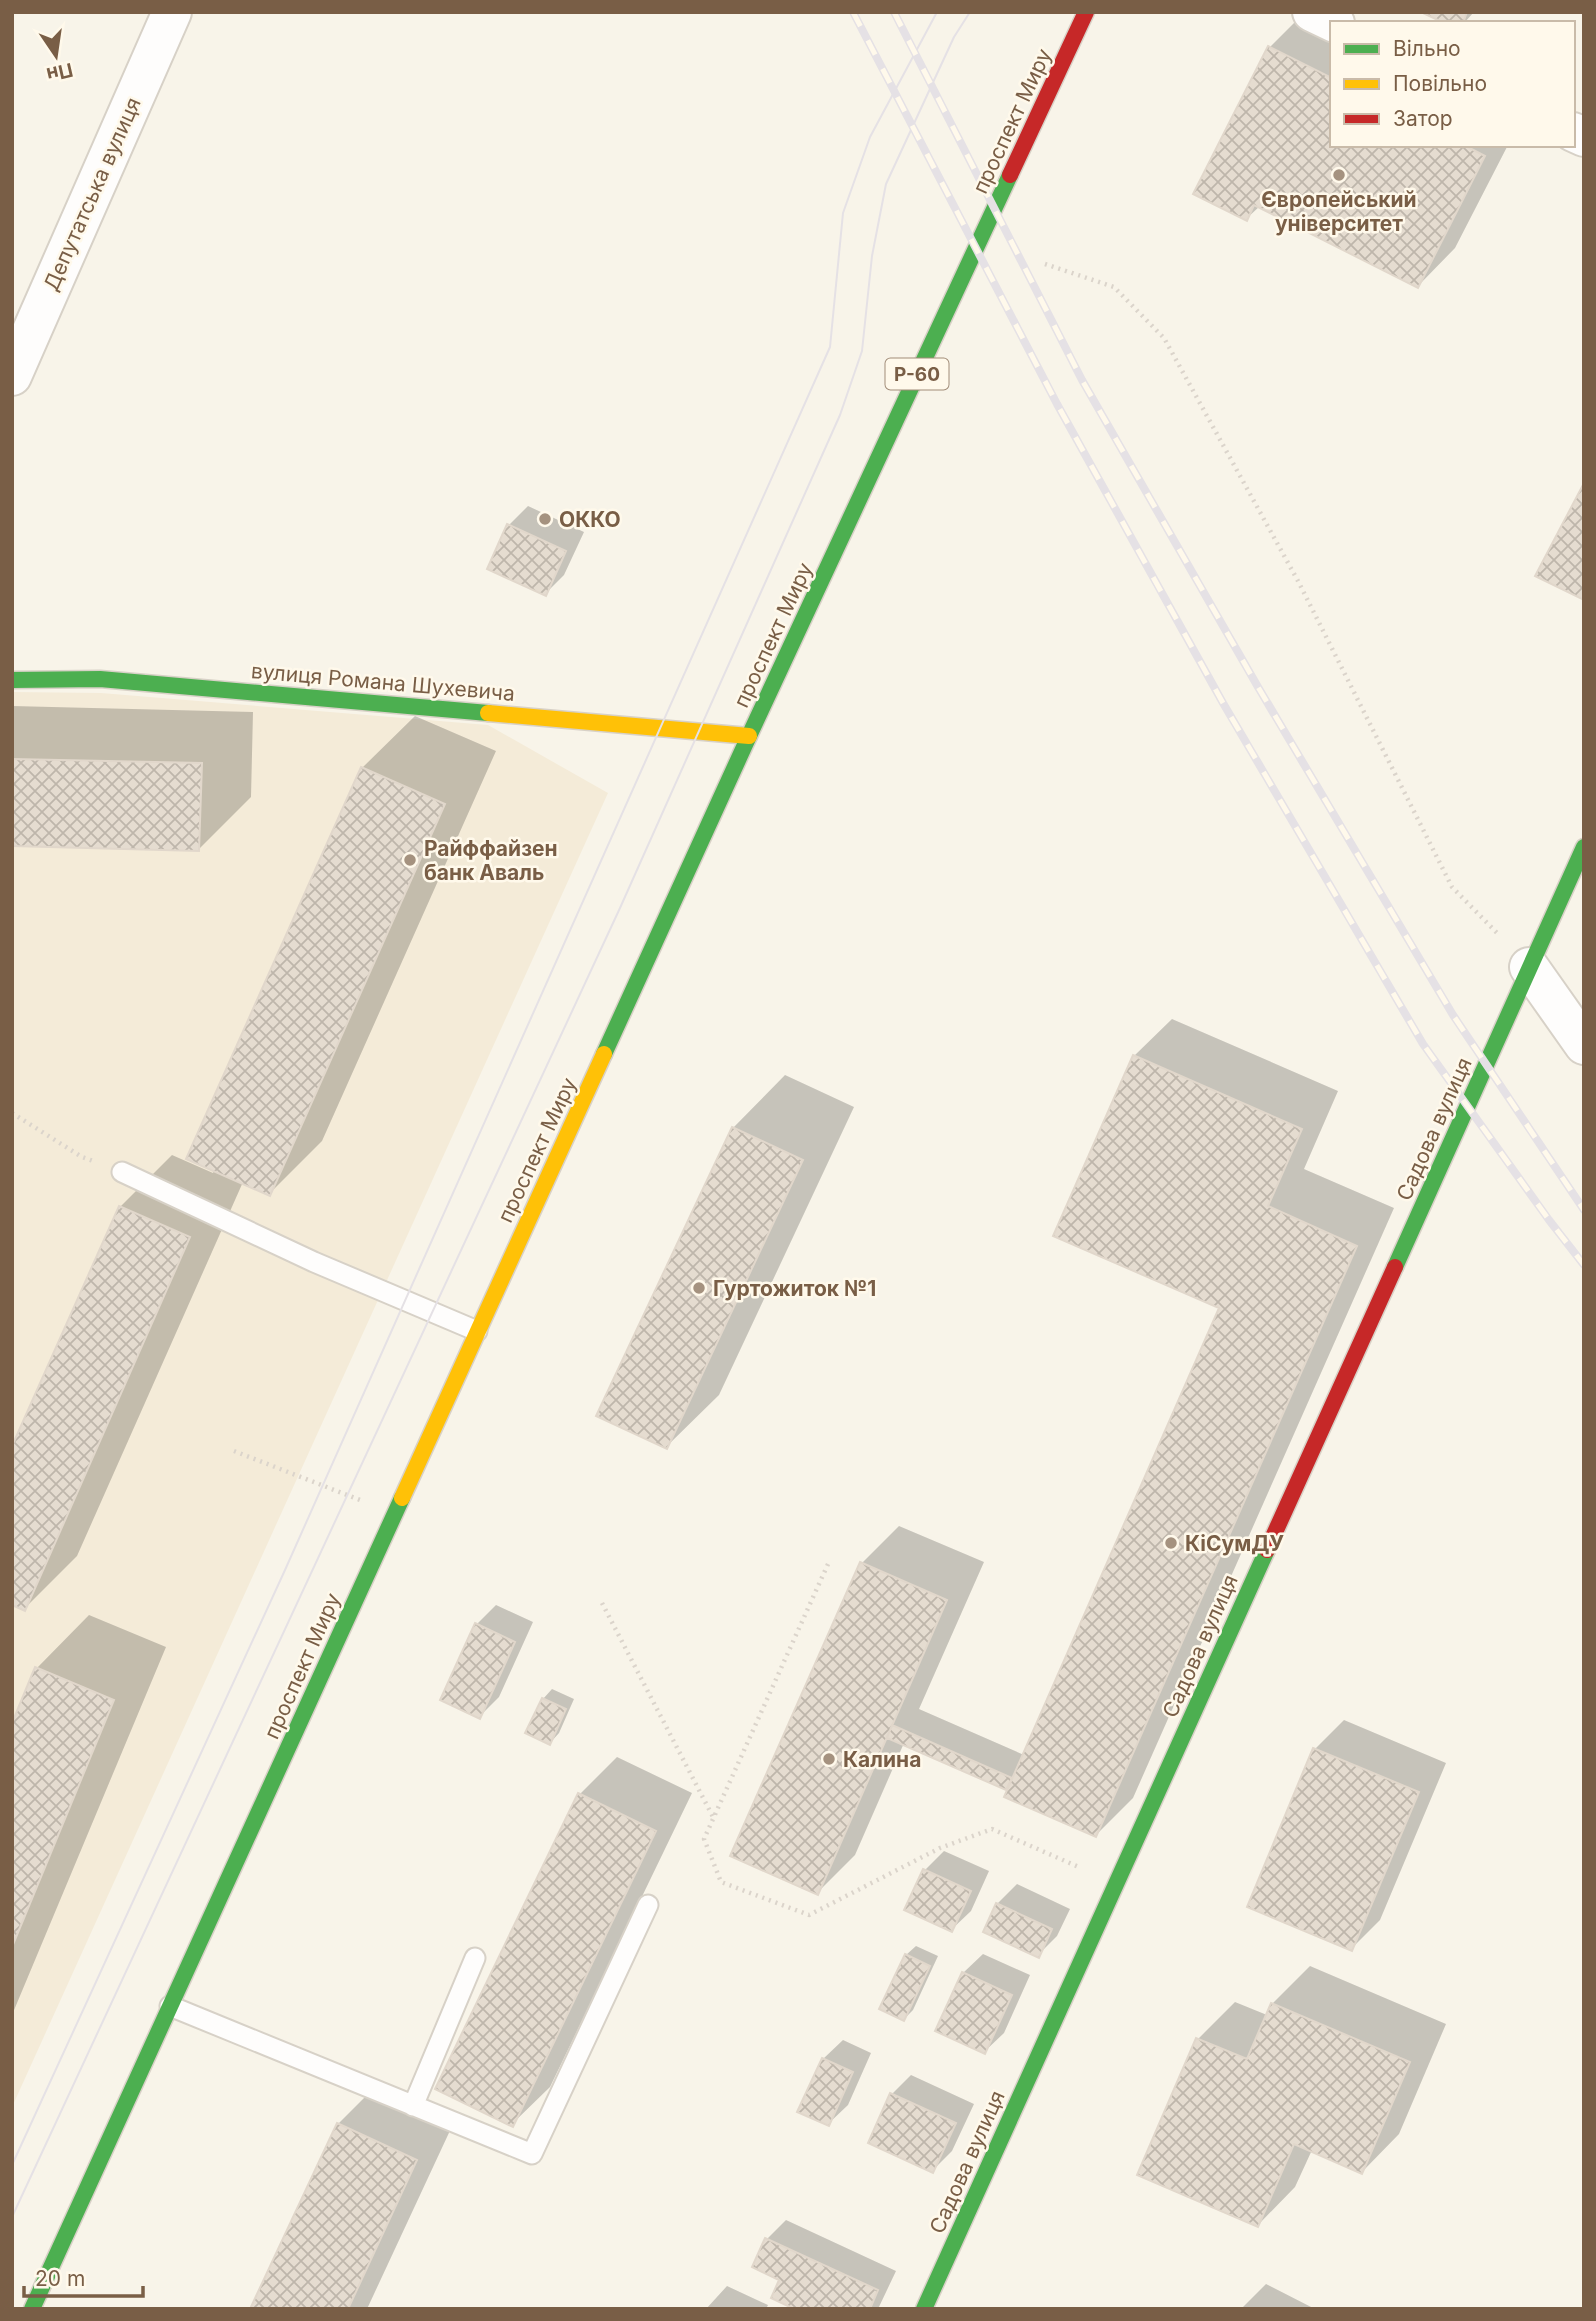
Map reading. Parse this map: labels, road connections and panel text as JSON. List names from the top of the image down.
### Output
{
  "streets": {
    "main road": [
      "проспект Миру",
      "Р-60",
      "вулиця Романа Шухевича",
      "Садова вулиця"
    ],
    "street": ["Депутатська вулиця"]
  },
  "crossings": [
    ["проспект Миру", "вулиця Романа Шухевича"]
  ],
  "places": [
    "Європейський університет",
    "ОККО",
    "Райффайзен банк Аваль",
    "Гуртожиток №1",
    "КіСумДУ",
    "Калина"
  ],
  "legend": ["Вільно", "Повільно", "Затор"],
  "scale_bar": "20 m",
  "north": "bottom"
}
